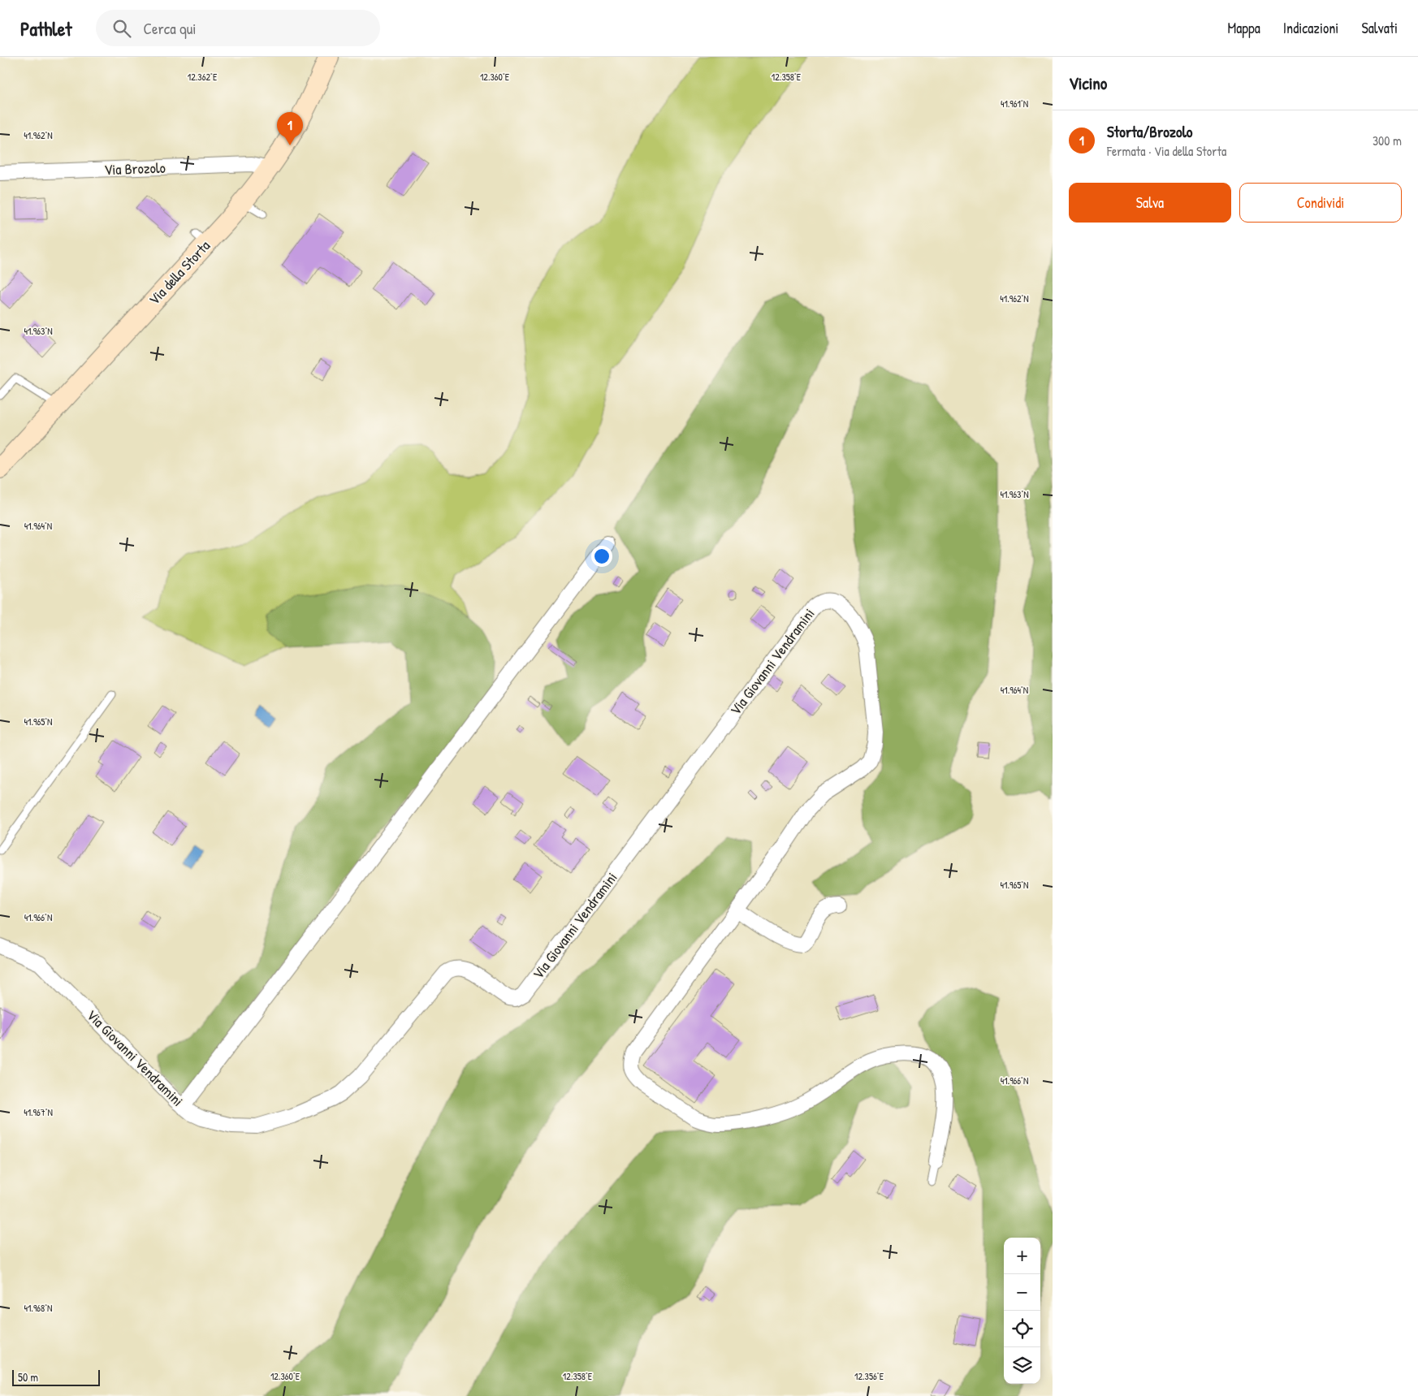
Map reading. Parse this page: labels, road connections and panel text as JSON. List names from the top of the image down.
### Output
{
  "streets": {
    "main road": ["Via della Storta"],
    "street": ["Via Brozolo", "Via Giovanni Vendramini"]
  },
  "crossings": [
    ["Via Brozolo", "Via della Storta"]
  ],
  "scale_bar": "50 m",
  "page": {
    "header": "Pathlet",
    "search": "Cerca qui",
    "nav": ["Mappa", "Indicazioni", "Salvati"],
    "heading": "Vicino",
    "list": [
      {
        "mark": "1",
        "name": "Storta/Brozolo",
        "note": "Fermata · Via della Storta",
        "value": "300 m"
      }
    ],
    "pins": "1",
    "buttons": ["Salva", "Condividi"],
    "map_buttons": ["+", "−"],
    "scale": "50 m"
  },
  "coordinates": [
    "12.362°E",
    "12.360°E",
    "12.358°E",
    "41.961°N",
    "41.962°N",
    "41.963°N",
    "41.964°N",
    "41.965°N",
    "41.966°N",
    "41.967°N",
    "41.968°N",
    "12.356°E"
  ]
}
